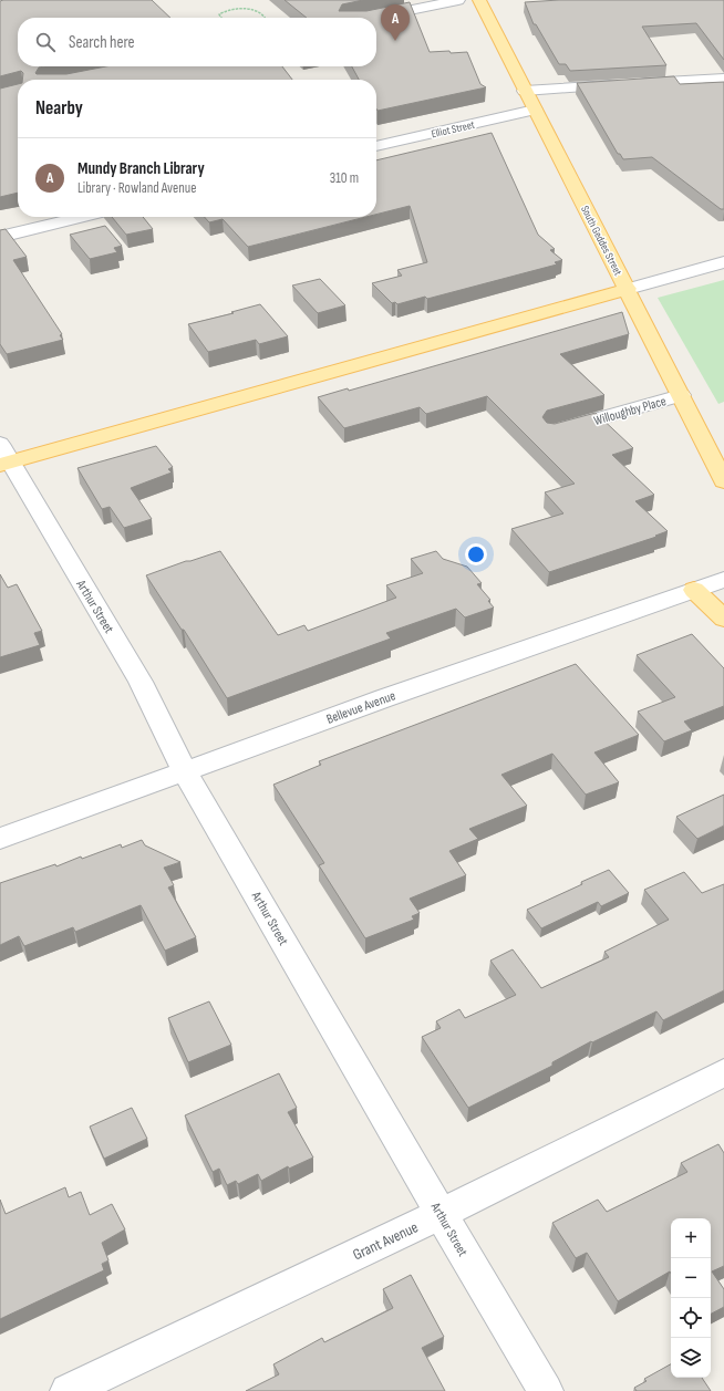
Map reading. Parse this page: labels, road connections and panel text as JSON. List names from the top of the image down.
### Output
{
  "streets": {
    "main road": ["South Geddes Street"],
    "street": [
      "Elliot Street",
      "Willoughby Place",
      "Arthur Street",
      "Bellevue Avenue",
      "Grant Avenue"
    ]
  },
  "crossings": [
    ["Elliot Street", "South Geddes Street"],
    ["South Geddes Street", "Willoughby Place"],
    ["Arthur Street", "Bellevue Avenue"],
    ["Arthur Street", "Grant Avenue"]
  ],
  "page": {
    "pins": "A",
    "search": "Search here",
    "heading": "Nearby",
    "list": [
      {
        "mark": "A",
        "name": "Mundy Branch Library",
        "note": "Library · Rowland Avenue",
        "value": "310 m"
      }
    ],
    "map_buttons": ["+", "−"]
  }
}
